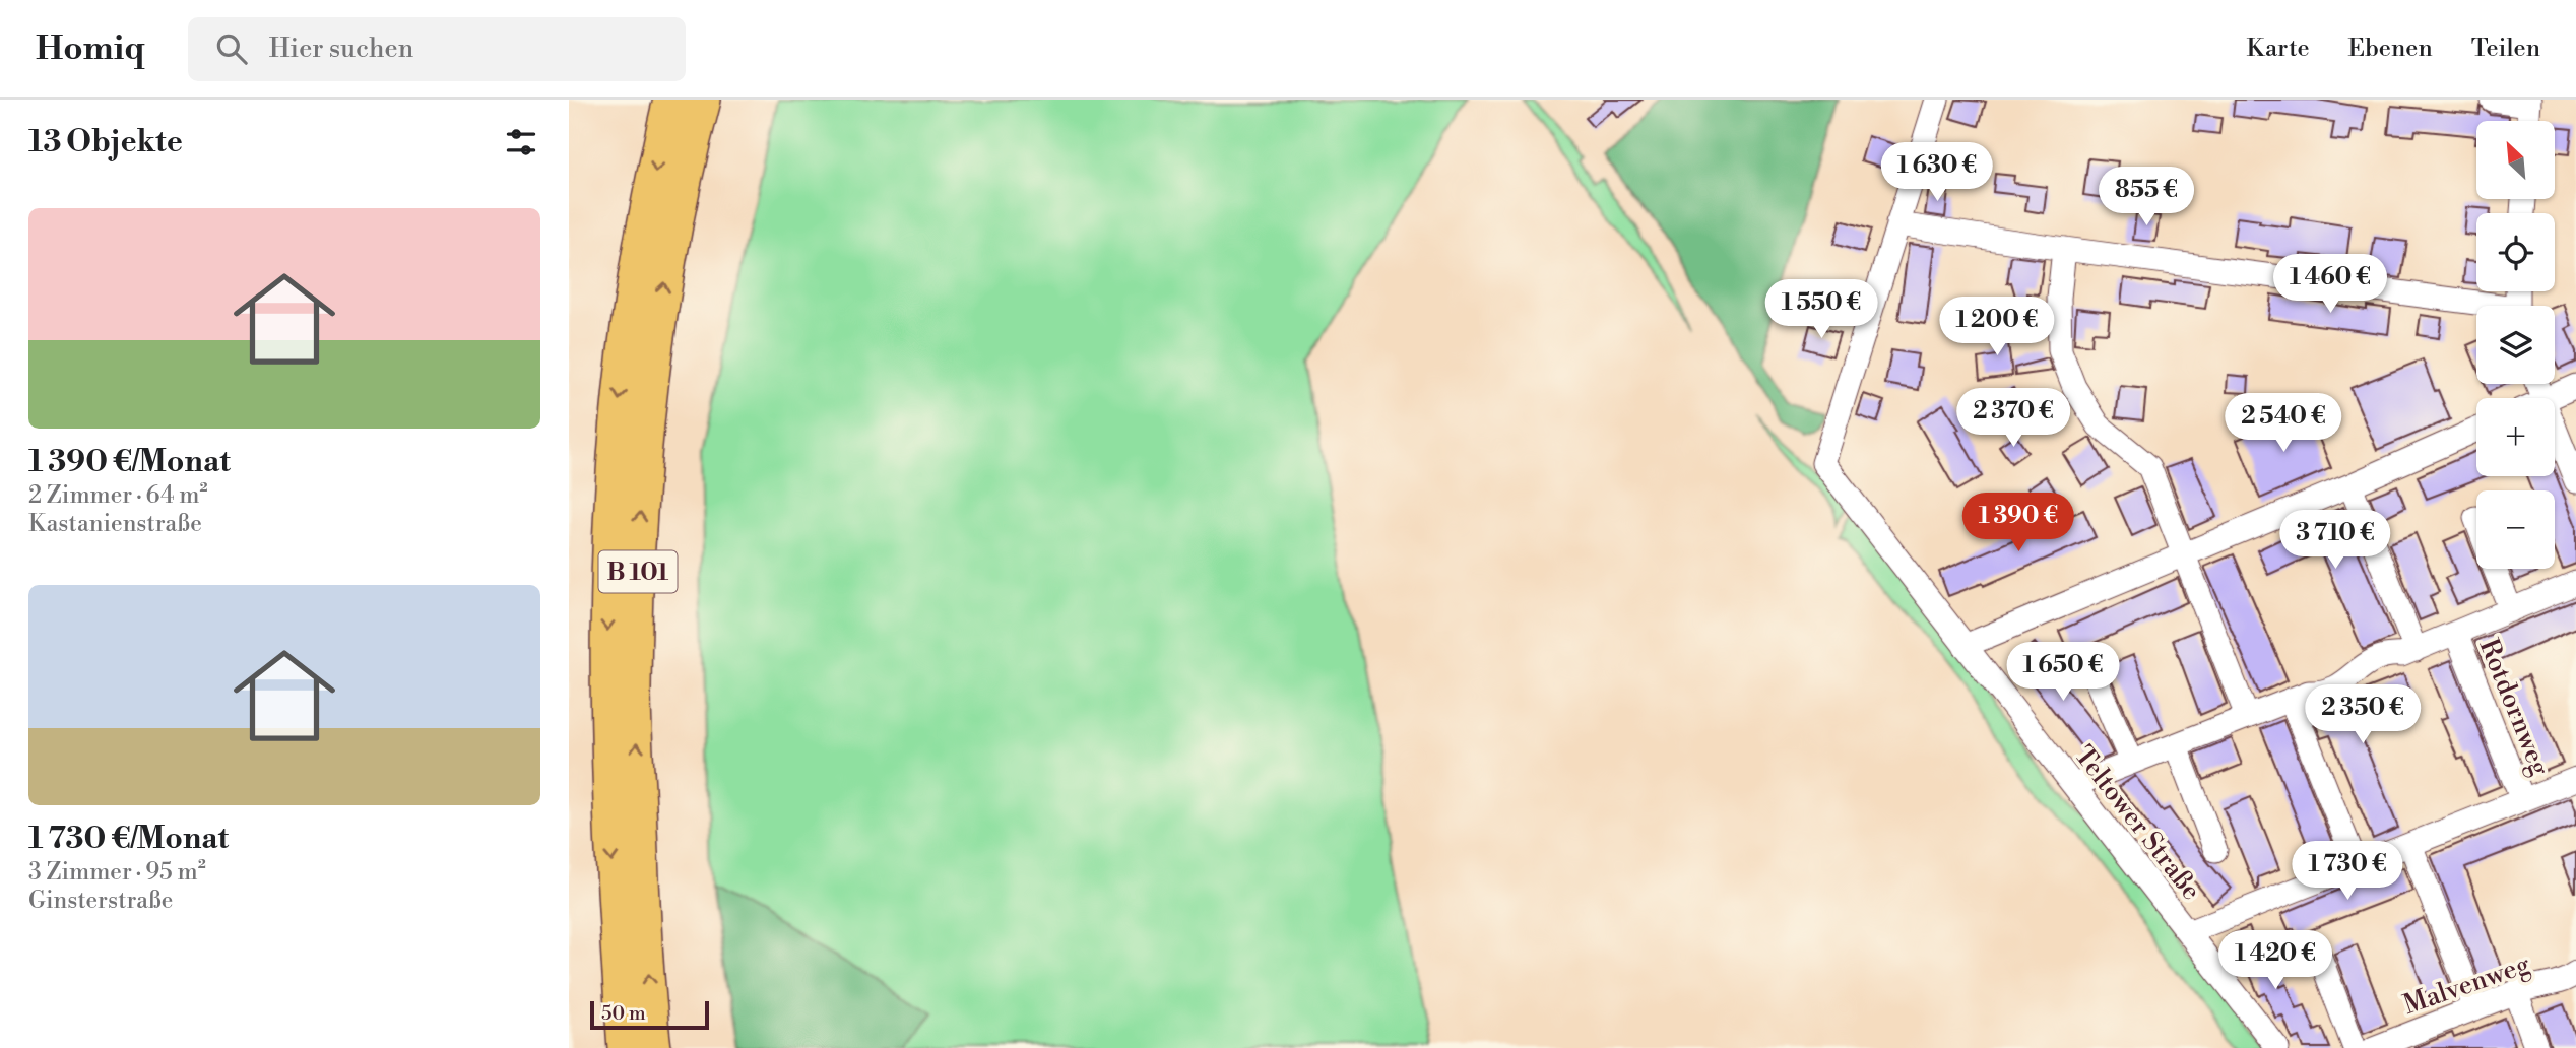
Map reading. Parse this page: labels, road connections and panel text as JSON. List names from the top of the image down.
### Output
{
  "streets": {
    "highway": ["B 101"],
    "street": ["Rotdornweg", "Teltower Straße", "Malvenweg"]
  },
  "scale_bar": "50 m",
  "north": "top left",
  "page": {
    "header": "Homiq",
    "search": "Hier suchen",
    "nav": ["Karte", "Ebenen", "Teilen"],
    "heading": "13 Objekte",
    "map_buttons": ["+", "−"],
    "price": [
      "1 630 €",
      "855 €",
      "1 460 €",
      "1 550 €",
      "1 200 €",
      "2 370 €",
      "2 540 €",
      "1 390 €",
      "3 710 €",
      "1 650 €",
      "2 350 €",
      "1 730 €",
      "1 420 €"
    ],
    "list": [
      {
        "name": "1 390 €/Monat",
        "note": "2 Zimmer · 64 m² · Kastanienstraße"
      },
      {
        "name": "1 730 €/Monat",
        "note": "3 Zimmer · 95 m² · Ginsterstraße"
      }
    ],
    "scale": "50 m"
  }
}
